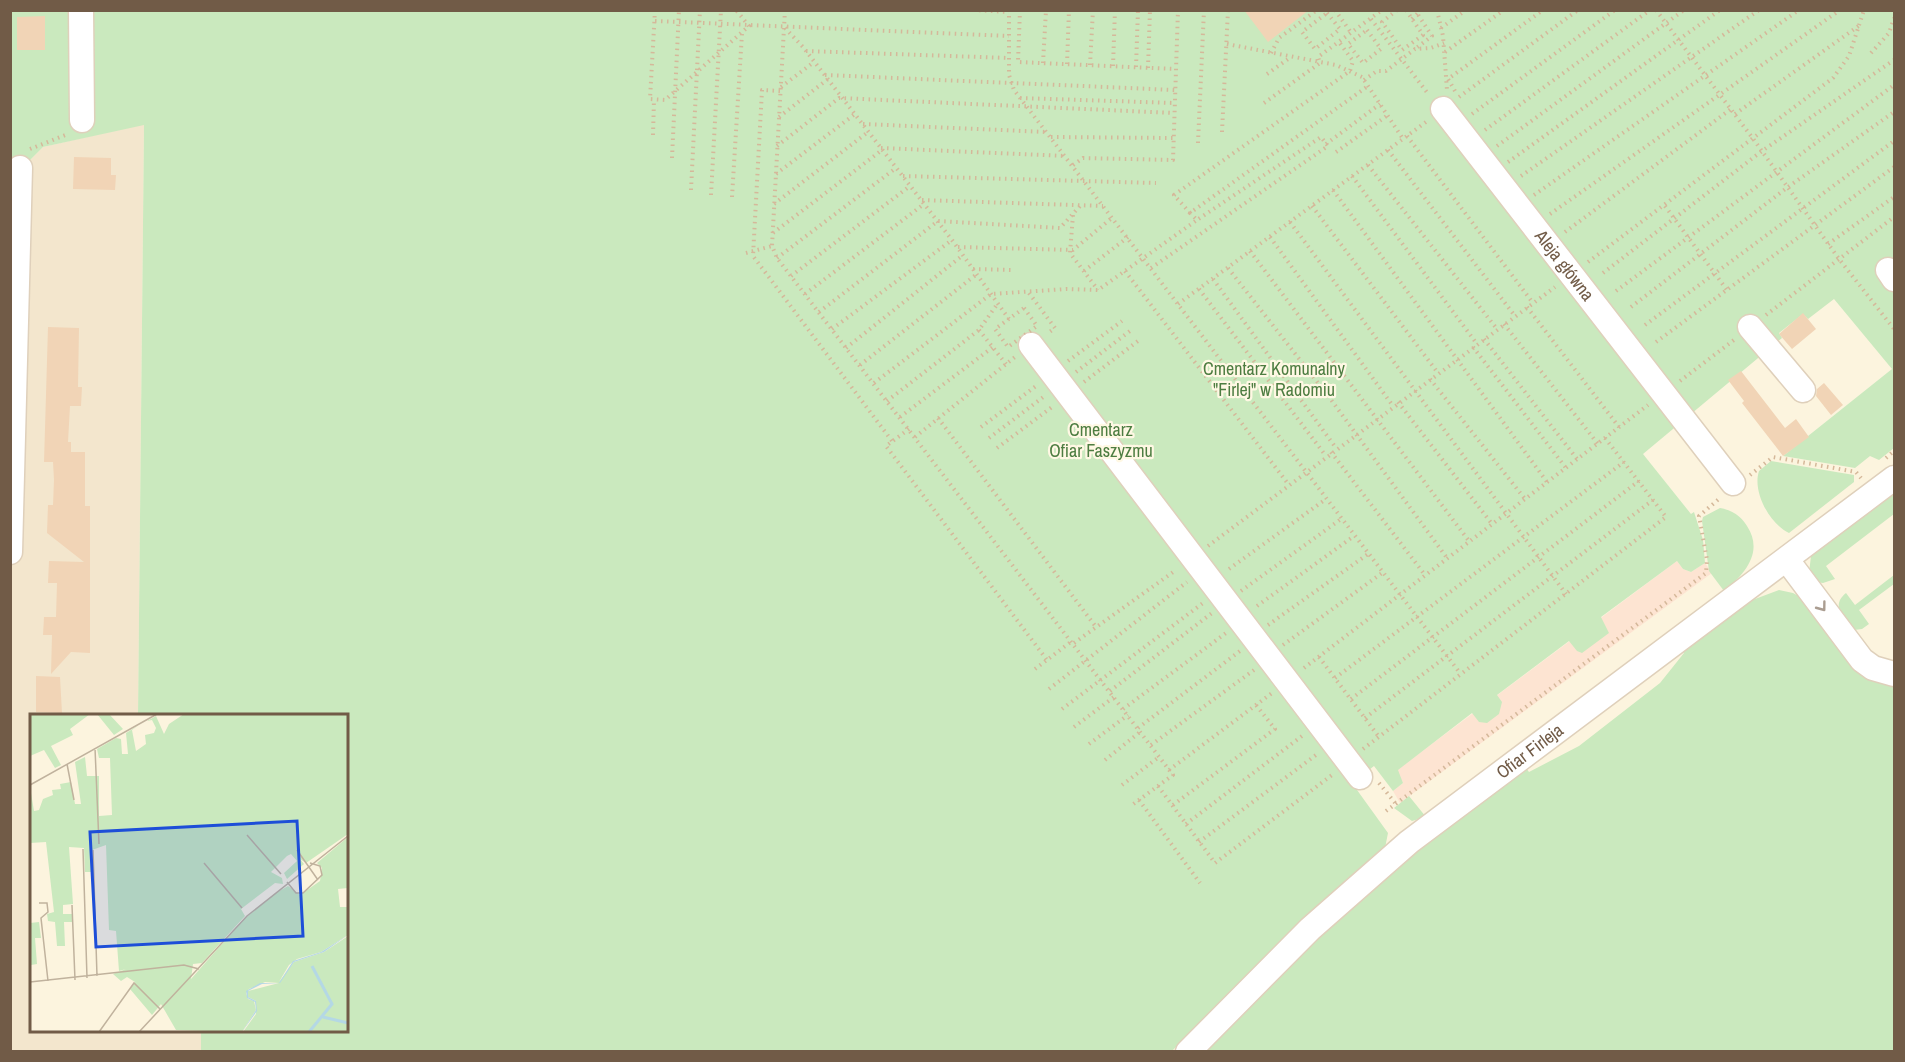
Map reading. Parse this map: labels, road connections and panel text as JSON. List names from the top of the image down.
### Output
{
  "streets": {
    "street": ["Aleja główna", "Ofiar Firleja"]
  },
  "parks": ["Cmentarz Komunalny \"Firlej\" w Radomiu", "Cmentarz Ofiar Faszyzmu"]
}
